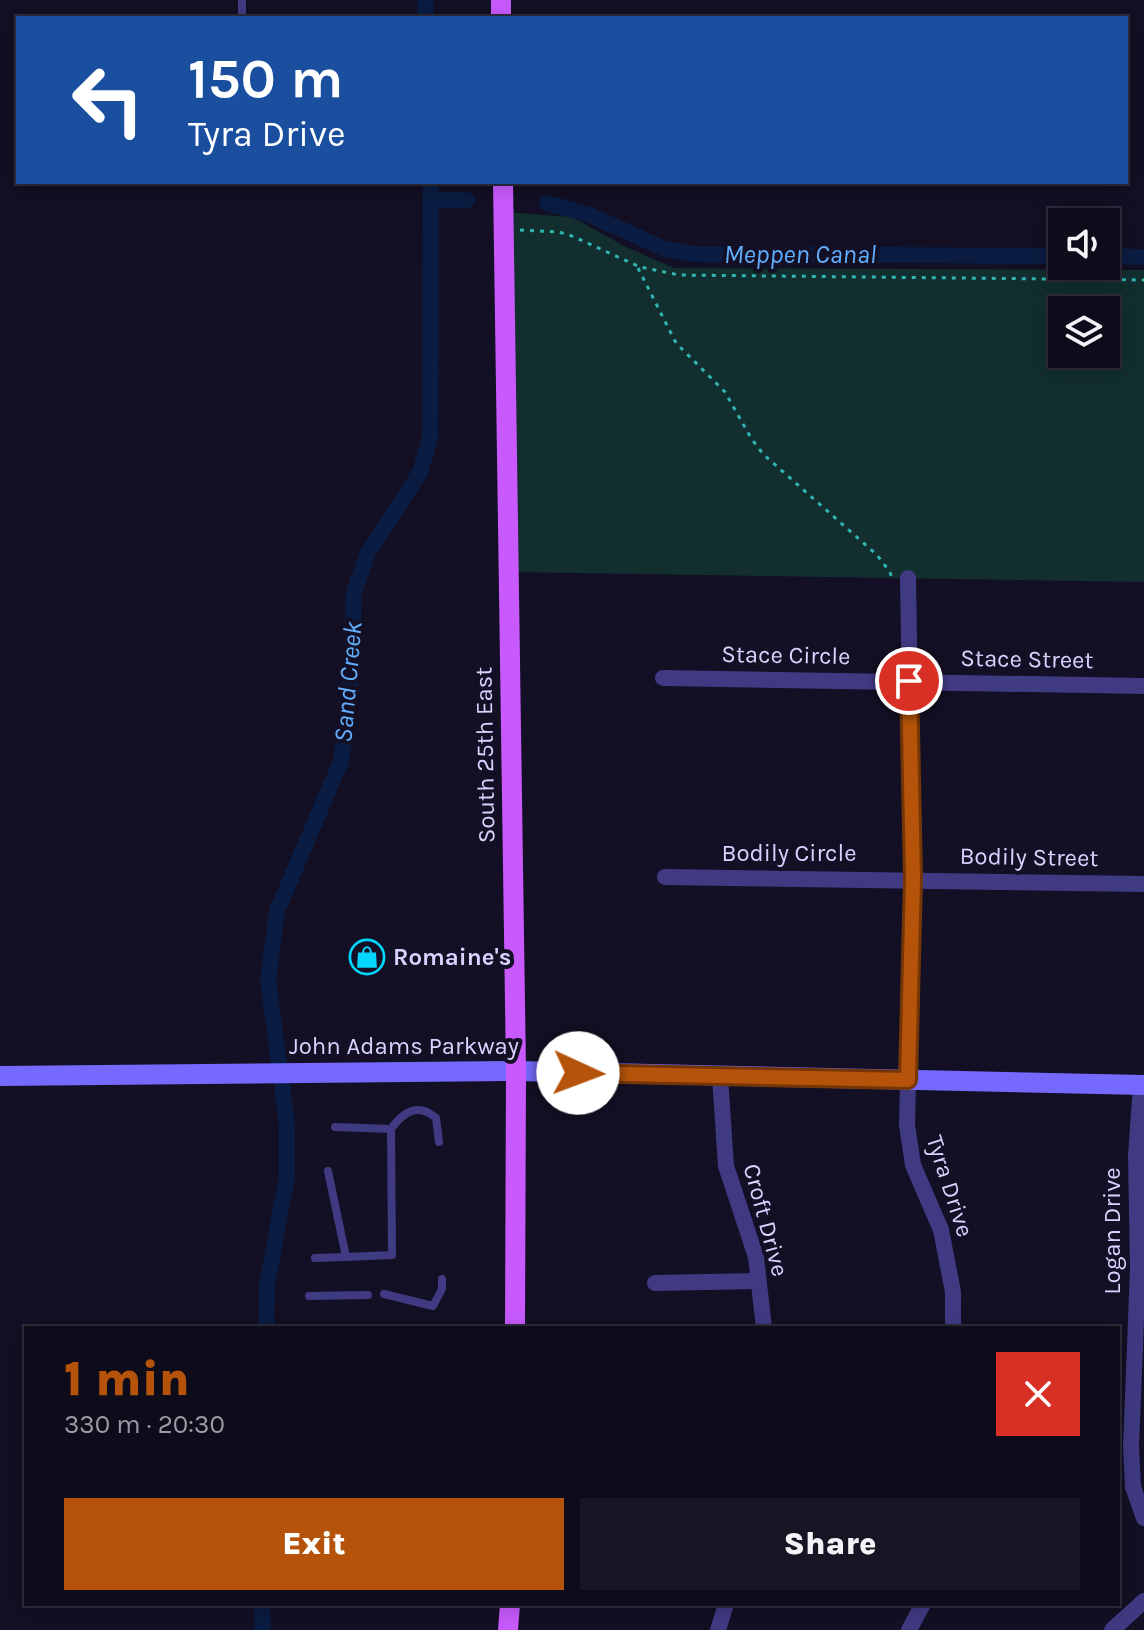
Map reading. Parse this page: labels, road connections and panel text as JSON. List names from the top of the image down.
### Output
{
  "streets": {
    "main road": ["South 25th East"],
    "street": [
      "Stace Circle",
      "Stace Street",
      "Bodily Circle",
      "Bodily Street",
      "John Adams Parkway",
      "Tyra Drive",
      "Croft Drive",
      "Logan Drive"
    ]
  },
  "crossings": [
    ["Stace Circle", "Stace Street"],
    ["Stace Circle", "Tyra Drive"],
    ["Stace Street", "Tyra Drive"],
    ["South 25th East", "John Adams Parkway"],
    ["Bodily Circle", "Bodily Street"],
    ["Bodily Circle", "Tyra Drive"],
    ["Bodily Street", "Tyra Drive"],
    ["John Adams Parkway", "Tyra Drive"],
    ["John Adams Parkway", "Croft Drive"],
    ["John Adams Parkway", "Logan Drive"]
  ],
  "water": ["Meppen Canal", "Sand Creek"],
  "places": {
    "shop": ["Romaine's"]
  },
  "page": {
    "turn": ["150 m", "Tyra Drive"],
    "heading": ["1 min", "330 m · 20:30"],
    "buttons": ["Exit", "Share"]
  }
}
